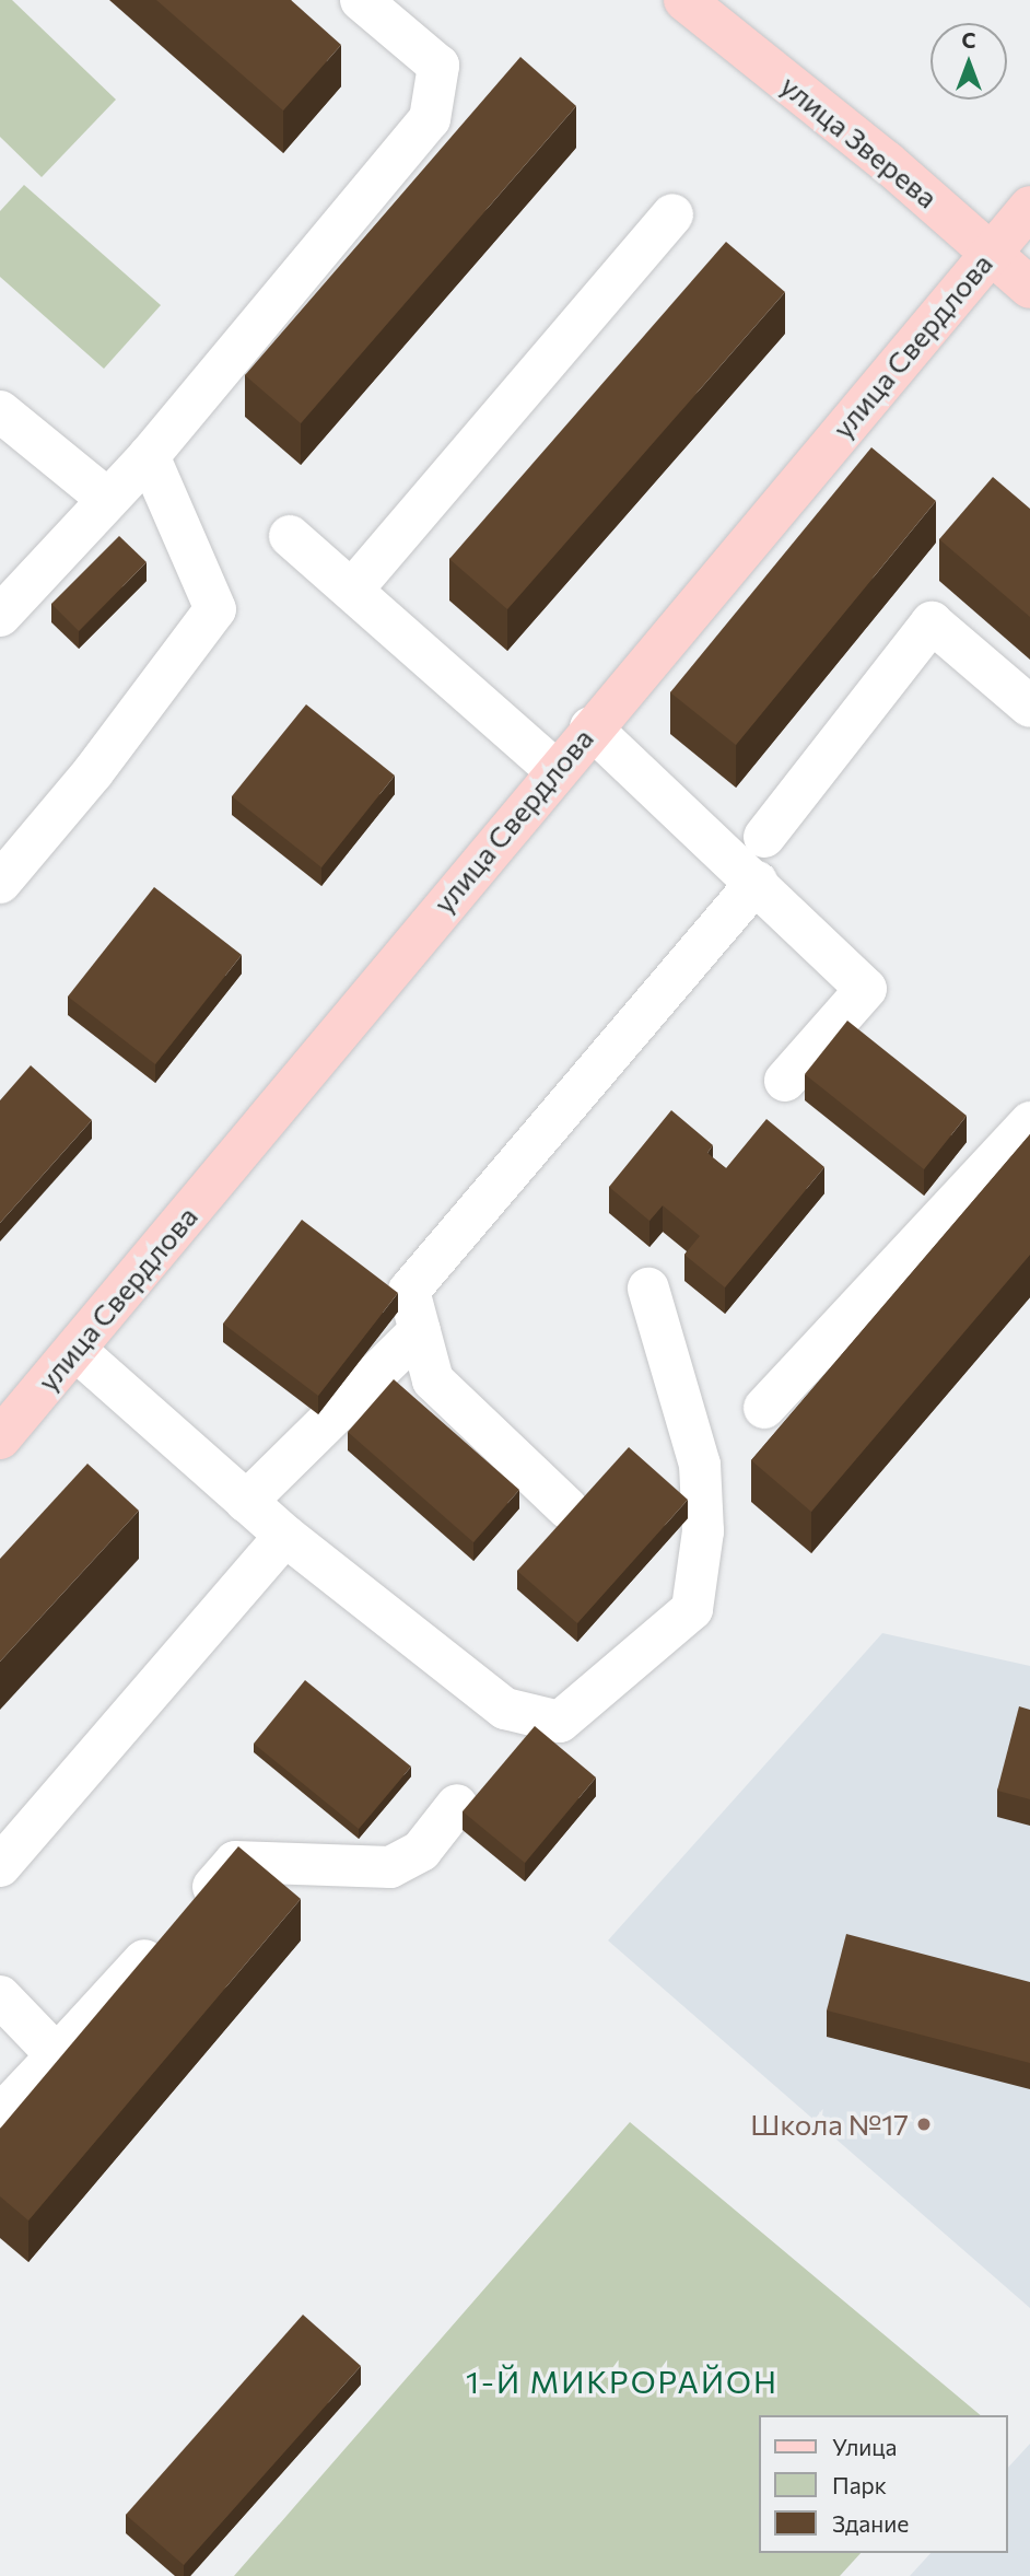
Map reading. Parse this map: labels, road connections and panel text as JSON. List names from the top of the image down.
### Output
{
  "streets": {
    "main road": ["улица Зверева", "улица Свердлова"]
  },
  "crossings": [
    ["улица Зверева", "улица Свердлова"]
  ],
  "districts": ["1-Й МИКРОРАЙОН"],
  "places": ["Школа №17"],
  "legend": ["Улица", "Парк", "Здание"],
  "north": "top"
}
